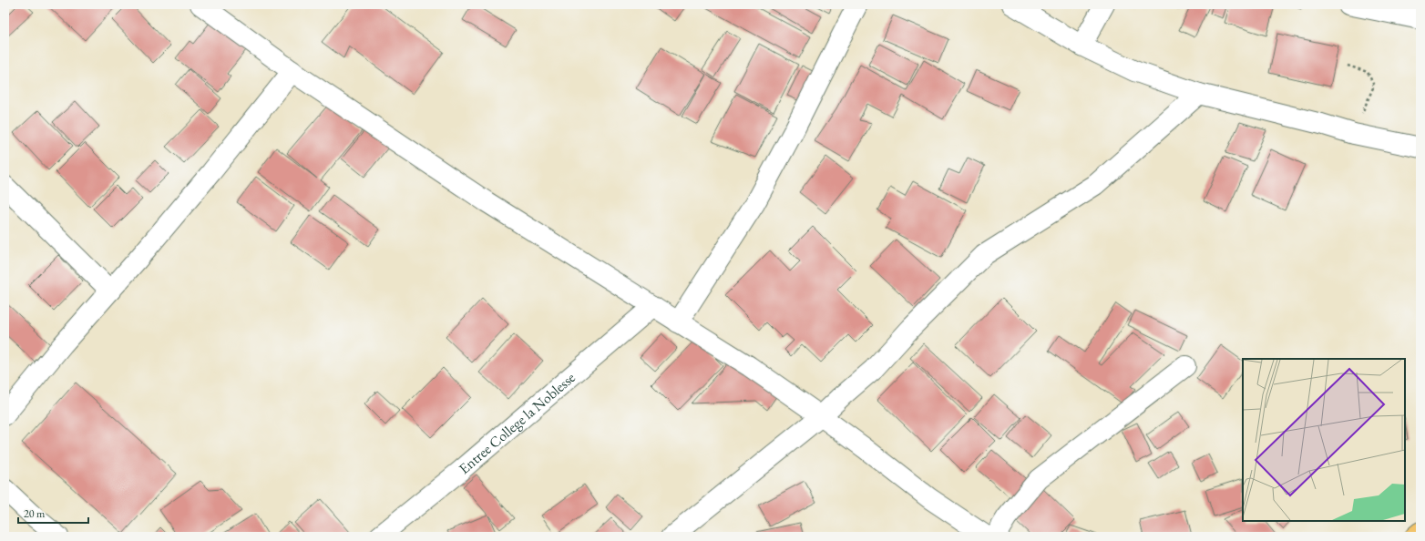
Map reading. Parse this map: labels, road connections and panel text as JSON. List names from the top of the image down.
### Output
{
  "streets": {
    "street": ["Entree College la Noblesse"]
  },
  "scale_bar": "20 m"
}
